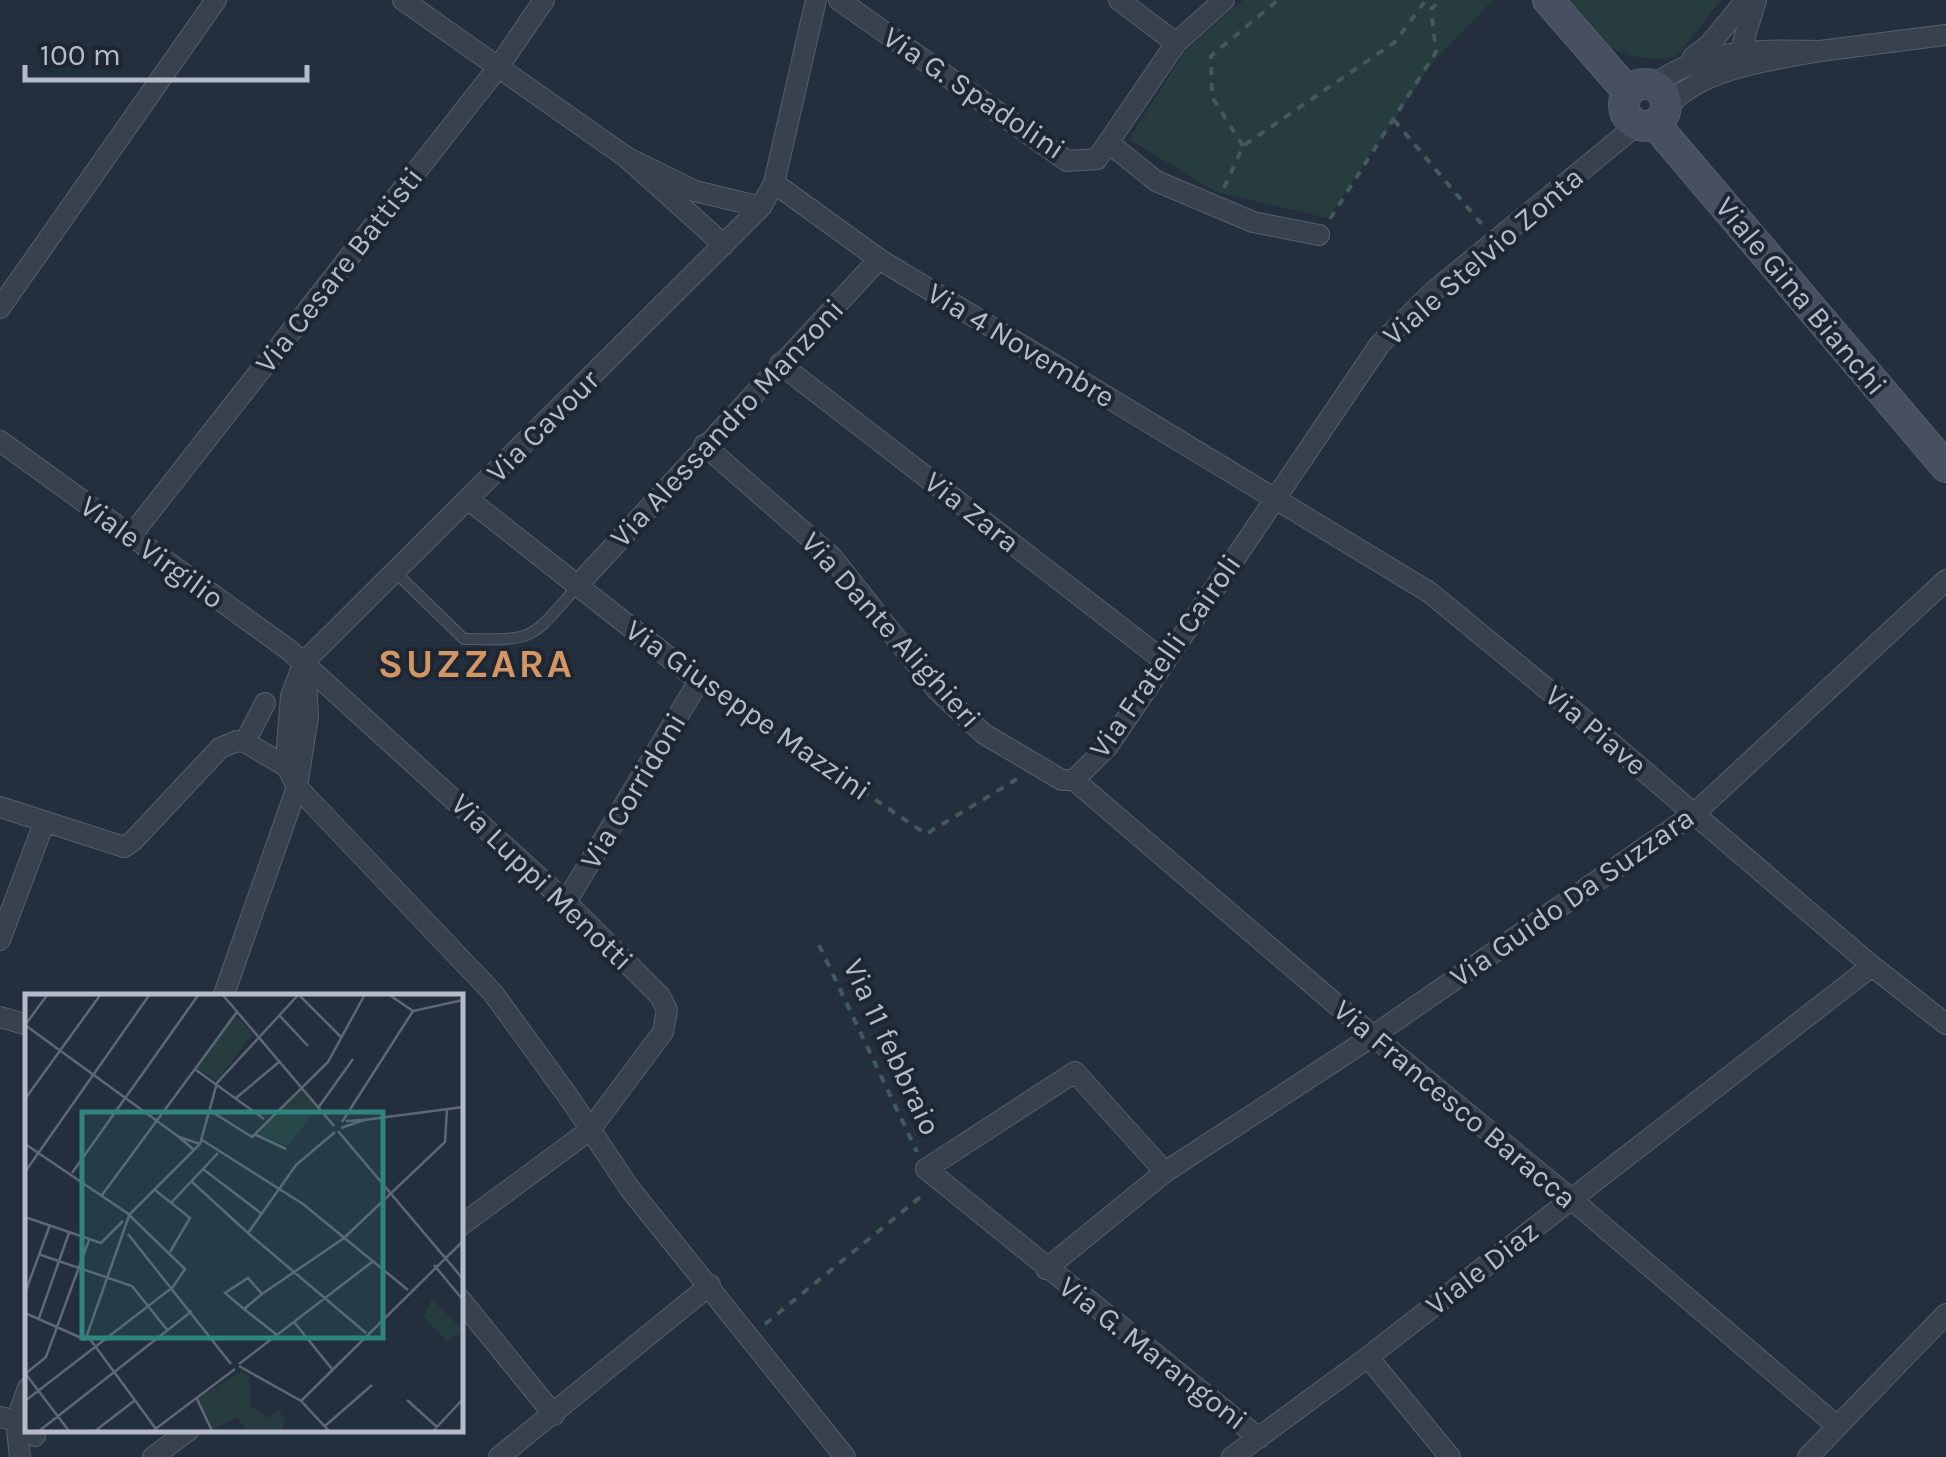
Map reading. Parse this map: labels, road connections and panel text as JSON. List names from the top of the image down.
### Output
{
  "streets": {
    "street": [
      "Via G. Spadolini",
      "Viale Stelvio Zonta",
      "Via Cesare Battisti",
      "Viale Gina Bianchi",
      "Via 4 Novembre",
      "Via Alessandro Manzoni",
      "Via Cavour",
      "Via Zara",
      "Viale Virgilio",
      "Via Dante Alighieri",
      "Via Fratelli Cairoli",
      "Via Giuseppe Mazzini",
      "Via Piave",
      "Via Corridoni",
      "Via Luppi Menotti",
      "Via Guido Da Suzzara",
      "Via Francesco Baracca",
      "Viale Diaz",
      "Via G. Marangoni"
    ],
    "path": ["Via 11 febbraio"]
  },
  "crossings": [
    ["Viale Stelvio Zonta", "Viale Gina Bianchi"],
    ["Viale Stelvio Zonta", "Via 4 Novembre"],
    ["Viale Stelvio Zonta", "Via Fratelli Cairoli"],
    ["Viale Stelvio Zonta", "Via Piave"],
    ["Via Cesare Battisti", "Viale Virgilio"],
    ["Via 4 Novembre", "Via Alessandro Manzoni"],
    ["Via 4 Novembre", "Via Cavour"],
    ["Via 4 Novembre", "Via Fratelli Cairoli"],
    ["Via 4 Novembre", "Via Piave"],
    ["Via Alessandro Manzoni", "Via Zara"],
    ["Via Alessandro Manzoni", "Via Dante Alighieri"],
    ["Via Alessandro Manzoni", "Via Giuseppe Mazzini"],
    ["Via Cavour", "Viale Virgilio"],
    ["Via Cavour", "Via Giuseppe Mazzini"],
    ["Via Cavour", "Via Luppi Menotti"],
    ["Via Zara", "Via Fratelli Cairoli"],
    ["Viale Virgilio", "Via Luppi Menotti"],
    ["Via Dante Alighieri", "Via Fratelli Cairoli"],
    ["Via Dante Alighieri", "Via Giuseppe Mazzini"],
    ["Via Fratelli Cairoli", "Via Giuseppe Mazzini"],
    ["Via Fratelli Cairoli", "Via Piave"],
    ["Via Fratelli Cairoli", "Via Francesco Baracca"],
    ["Via Giuseppe Mazzini", "Via Corridoni"],
    ["Via Piave", "Via Guido Da Suzzara"],
    ["Via Piave", "Viale Diaz"],
    ["Via Corridoni", "Via Luppi Menotti"],
    ["Via Guido Da Suzzara", "Via Francesco Baracca"],
    ["Via Guido Da Suzzara", "Via G. Marangoni"],
    ["Via 11 febbraio", "Via G. Marangoni"],
    ["Via Francesco Baracca", "Viale Diaz"],
    ["Viale Diaz", "Via G. Marangoni"]
  ],
  "districts": ["SUZZARA"],
  "scale_bar": "100 m"
}
